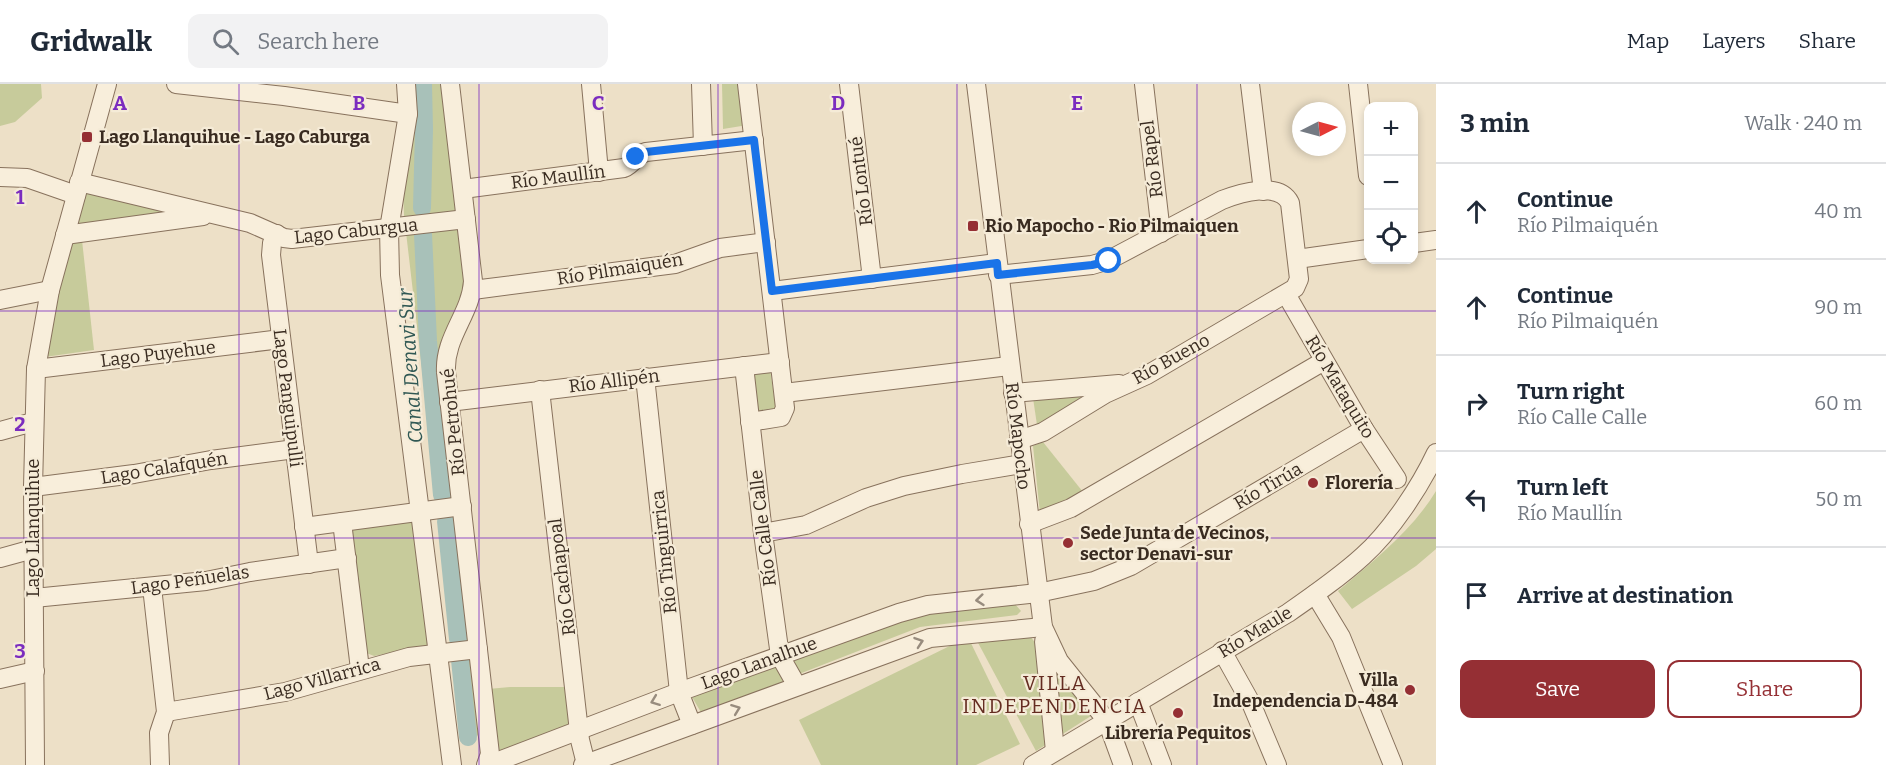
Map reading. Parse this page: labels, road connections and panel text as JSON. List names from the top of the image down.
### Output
{
  "streets": {
    "street": [
      "Río Rapel",
      "Río Maullín",
      "Río Lontué",
      "Lago Caburgua",
      "Río Pilmaiquén",
      "Lago Puyehue",
      "Río Bueno",
      "Río Allipén",
      "Río Mataquito",
      "Lago Panguipulli",
      "Río Petrohué",
      "Río Mapocho",
      "Lago Calafquén",
      "Río Tirúa",
      "Lago Llanquihue",
      "Río Calle Calle",
      "Río Tinguirrica",
      "Río Cachapoal",
      "Lago Peñuelas",
      "Río Maule",
      "Lago Lanalhue",
      "Lago Villarrica"
    ]
  },
  "crossings": [
    ["Río Maullín", "Río Petrohué"],
    ["Lago Caburgua", "Lago Panguipulli"],
    ["Lago Caburgua", "Río Petrohué"],
    ["Lago Caburgua", "Lago Llanquihue"],
    ["Río Pilmaiquén", "Río Petrohué"],
    ["Lago Puyehue", "Lago Panguipulli"],
    ["Lago Puyehue", "Lago Llanquihue"],
    ["Río Bueno", "Río Mataquito"],
    ["Río Bueno", "Río Mapocho"],
    ["Río Allipén", "Río Petrohué"],
    ["Río Allipén", "Río Calle Calle"],
    ["Río Allipén", "Río Tinguirrica"],
    ["Río Allipén", "Río Cachapoal"],
    ["Río Mataquito", "Río Tirúa"],
    ["Lago Panguipulli", "Lago Calafquén"],
    ["Lago Panguipulli", "Lago Peñuelas"],
    ["Río Petrohué", "Lago Lanalhue"],
    ["Río Petrohué", "Lago Villarrica"],
    ["Río Mapocho", "Río Tirúa"],
    ["Río Mapocho", "Río Maule"],
    ["Río Mapocho", "Lago Lanalhue"],
    ["Lago Calafquén", "Lago Llanquihue"],
    ["Río Tirúa", "Lago Lanalhue"],
    ["Lago Llanquihue", "Lago Peñuelas"],
    ["Río Calle Calle", "Lago Lanalhue"],
    ["Río Tinguirrica", "Lago Lanalhue"],
    ["Río Cachapoal", "Lago Lanalhue"]
  ],
  "districts": ["VILLA INDEPENDENCIA"],
  "water": ["Canal Denavi Sur"],
  "places": {
    "transit": ["Lago Llanquihue - Lago Caburga", "Rio Mapocho - Rio Pilmaiquen"],
    "other": [
      "Florería",
      "Sede Junta de Vecinos, sector Denavi-sur",
      "Villa Independencia D-484",
      "Librería Pequitos"
    ]
  },
  "north": "right",
  "page": {
    "header": "Gridwalk",
    "search": "Search here",
    "nav": ["Map", "Layers", "Share"],
    "heading": ["3 min", "Walk · 240 m"],
    "map_buttons": ["+", "−"],
    "list": [
      ["Continue", "Río Pilmaiquén", "40 m"],
      ["Continue", "Río Pilmaiquén", "90 m"],
      ["Turn right", "Río Calle Calle", "60 m"],
      ["Turn left", "Río Maullín", "50 m"],
      "Arrive at destination"
    ],
    "buttons": ["Save", "Share"]
  },
  "grid": {
    "columns": [
      "A",
      "B",
      "C",
      "D",
      "E"
    ],
    "rows": ["1", "2", "3"]
  }
}
